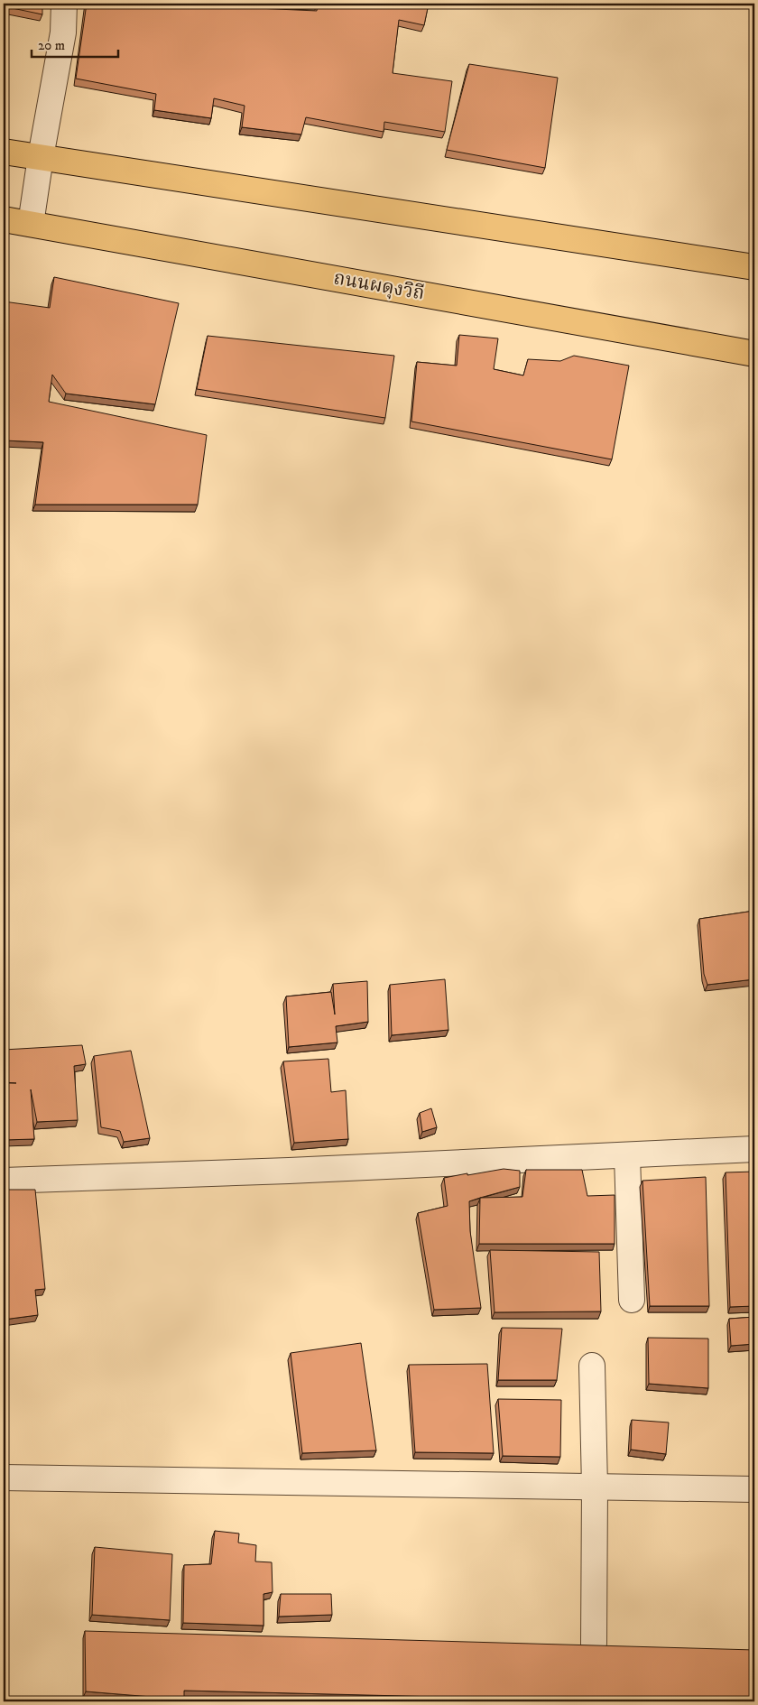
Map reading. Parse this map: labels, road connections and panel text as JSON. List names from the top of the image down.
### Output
{
  "streets": {
    "main road": ["ถนนผดุงวิถี"]
  },
  "scale_bar": "20 m"
}
